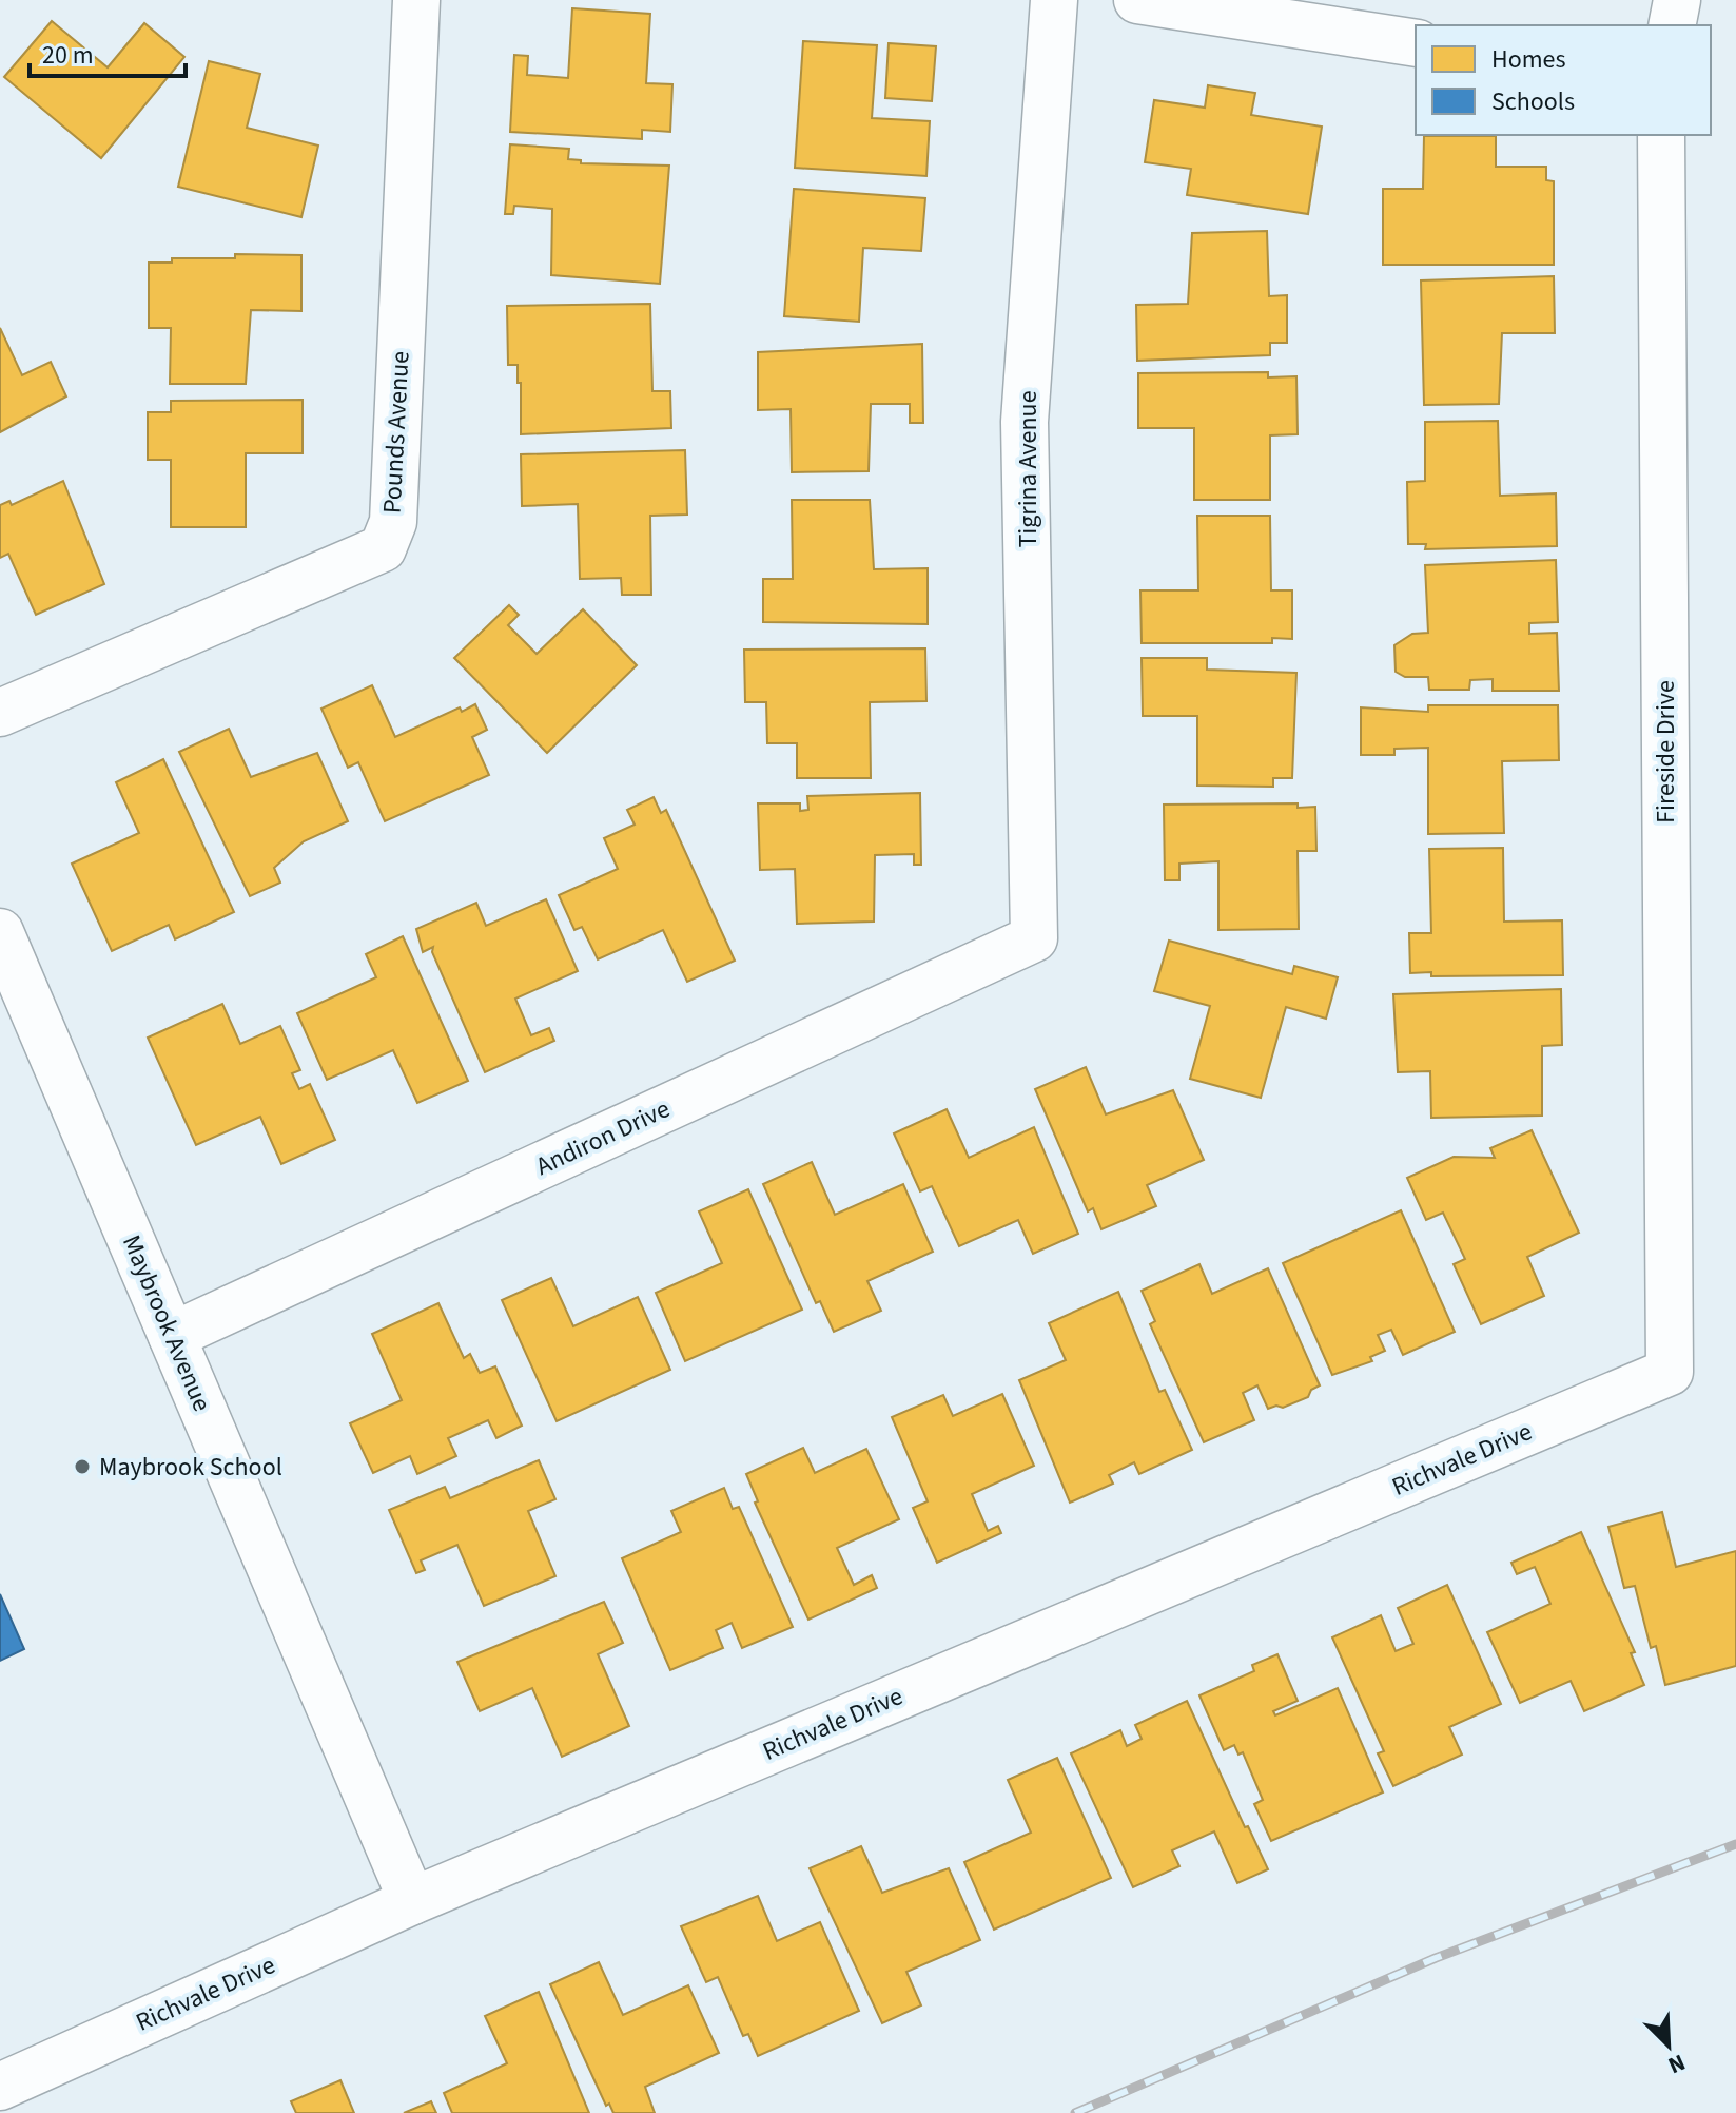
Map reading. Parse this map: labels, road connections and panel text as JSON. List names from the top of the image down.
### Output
{
  "streets": {
    "street": [
      "Pounds Avenue",
      "Tigrina Avenue",
      "Fireside Drive",
      "Andiron Drive",
      "Maybrook Avenue",
      "Richvale Drive"
    ]
  },
  "crossings": [
    ["Tigrina Avenue", "Andiron Drive"],
    ["Fireside Drive", "Richvale Drive"],
    ["Andiron Drive", "Maybrook Avenue"],
    ["Maybrook Avenue", "Richvale Drive"]
  ],
  "places": ["Maybrook School"],
  "legend": ["Homes", "Schools"],
  "scale_bar": "20 m",
  "north": "bottom right"
}
